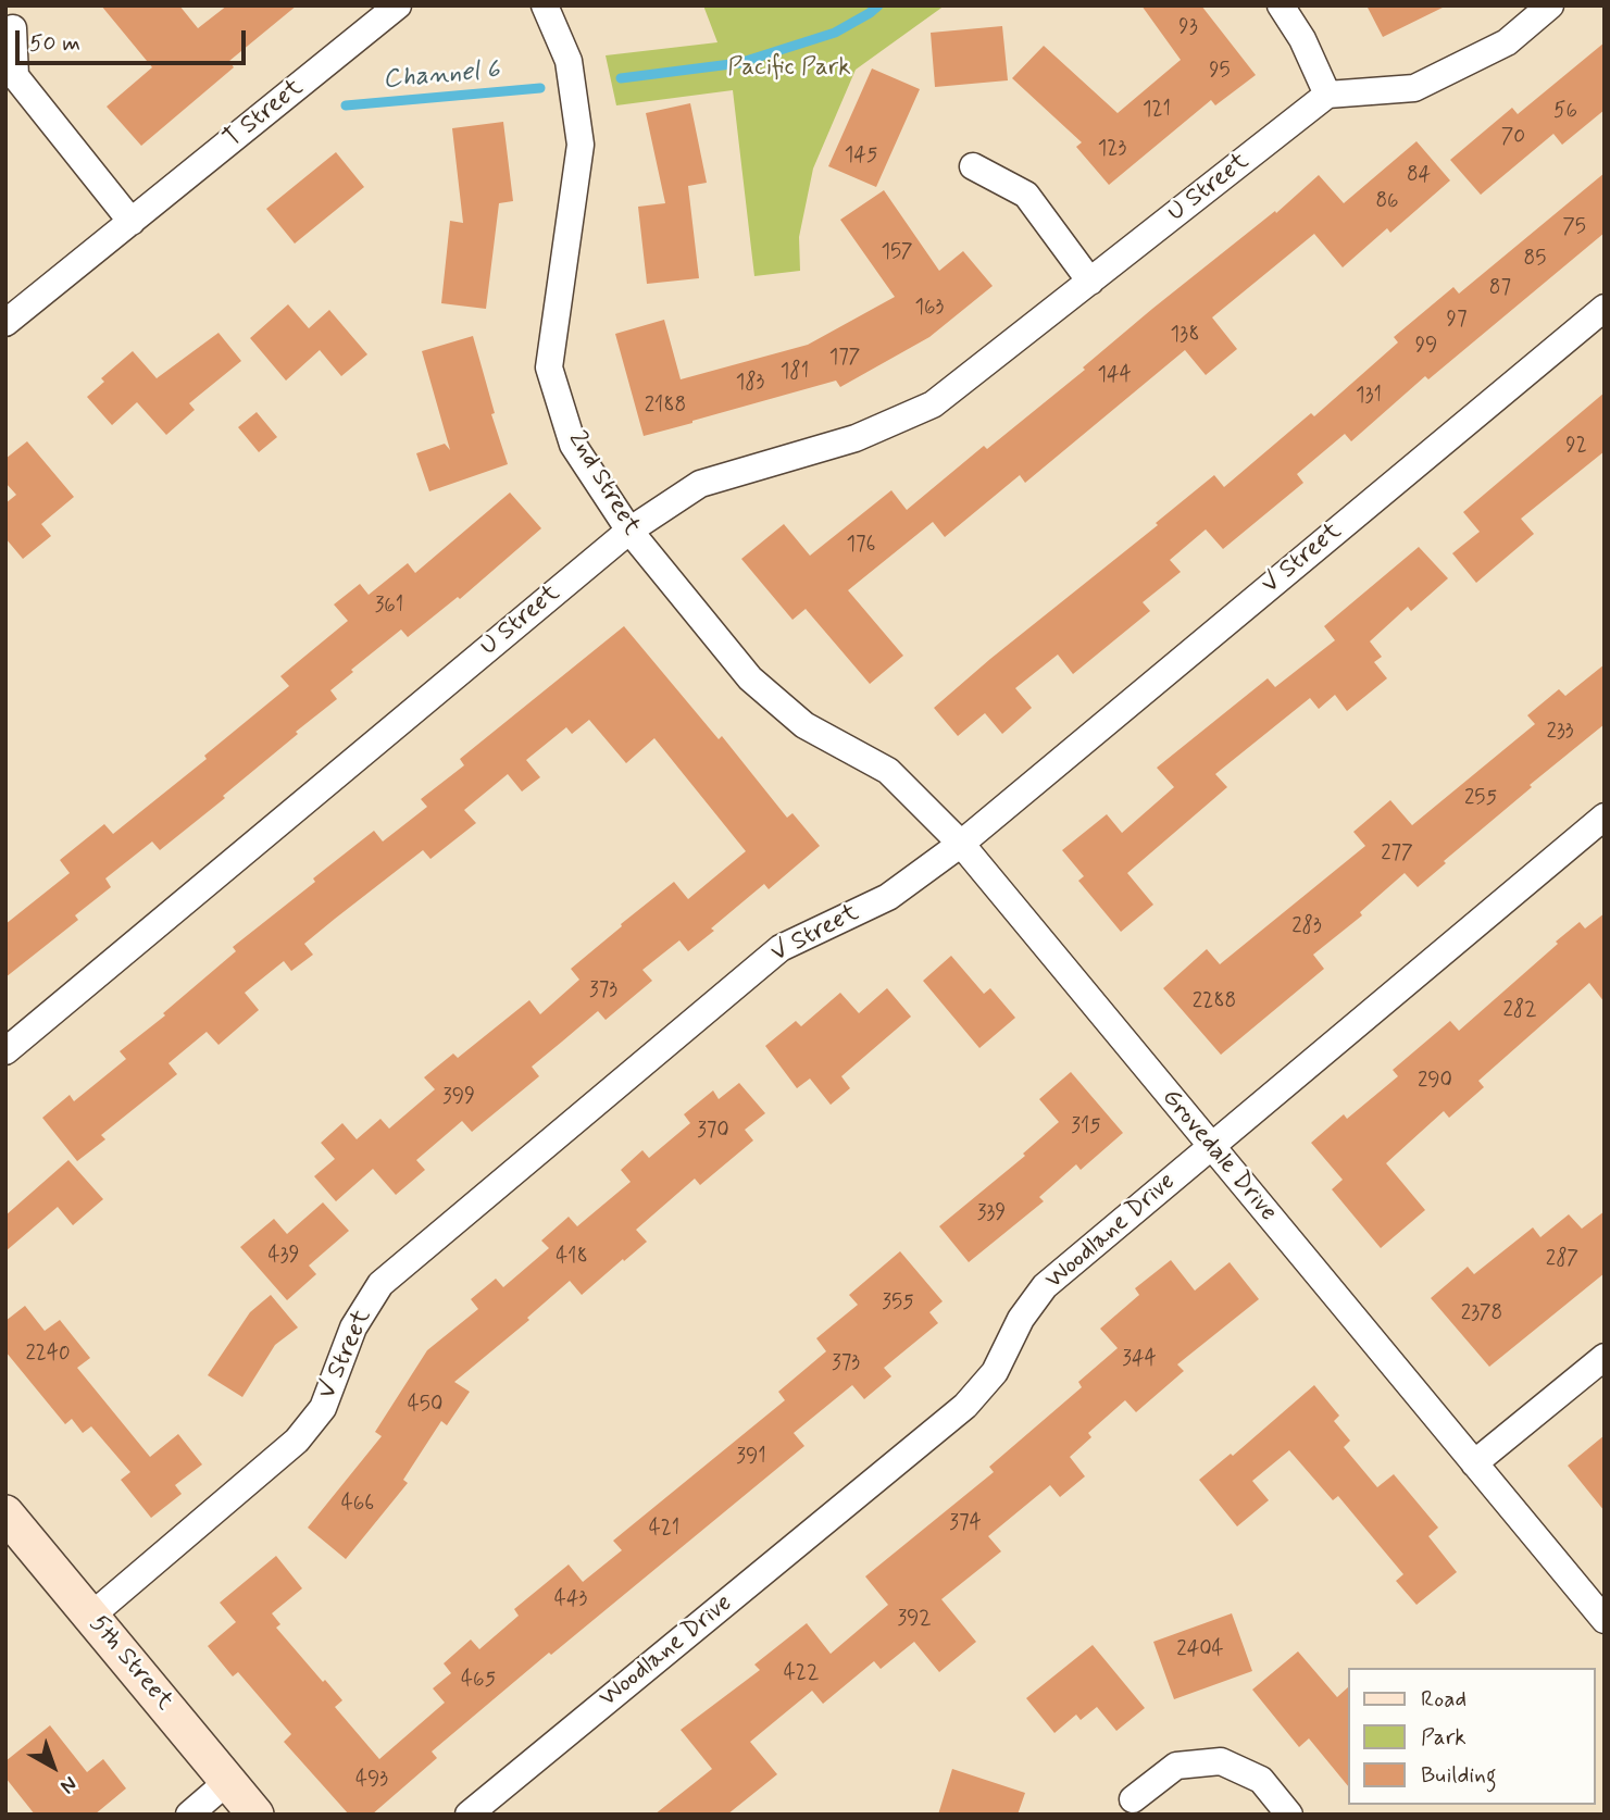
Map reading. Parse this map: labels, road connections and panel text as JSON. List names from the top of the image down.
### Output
{
  "streets": {
    "main road": ["5th Street"],
    "street": [
      "T Street",
      "U Street",
      "2nd Street",
      "V Street",
      "Grovedale Drive",
      "Woodlane Drive"
    ]
  },
  "crossings": [
    ["U Street", "2nd Street"],
    ["2nd Street", "Grovedale Drive"],
    ["V Street", "Grovedale Drive"],
    ["V Street", "5th Street"],
    ["Grovedale Drive", "Woodlane Drive"]
  ],
  "water": ["Channel 6"],
  "parks": ["Pacific Park"],
  "house_numbers": [
    "93",
    "95",
    "121",
    "56",
    "70",
    "123",
    "145",
    "84",
    "86",
    "75",
    "157",
    "85",
    "87",
    "163",
    "97",
    "138",
    "99",
    "177",
    "181",
    "144",
    "183",
    "131",
    "2188",
    "92",
    "176",
    "361",
    "233",
    "255",
    "277",
    "283",
    "373",
    "2288",
    "282",
    "290",
    "399",
    "315",
    "370",
    "339",
    "439",
    "418",
    "287",
    "355",
    "2378",
    "2240",
    "344",
    "373",
    "450",
    "391",
    "466",
    "374",
    "421",
    "443",
    "392",
    "2404",
    "422",
    "465",
    "493"
  ],
  "legend": ["Road", "Park", "Building"],
  "scale_bar": "50 m",
  "north": "bottom right"
}
